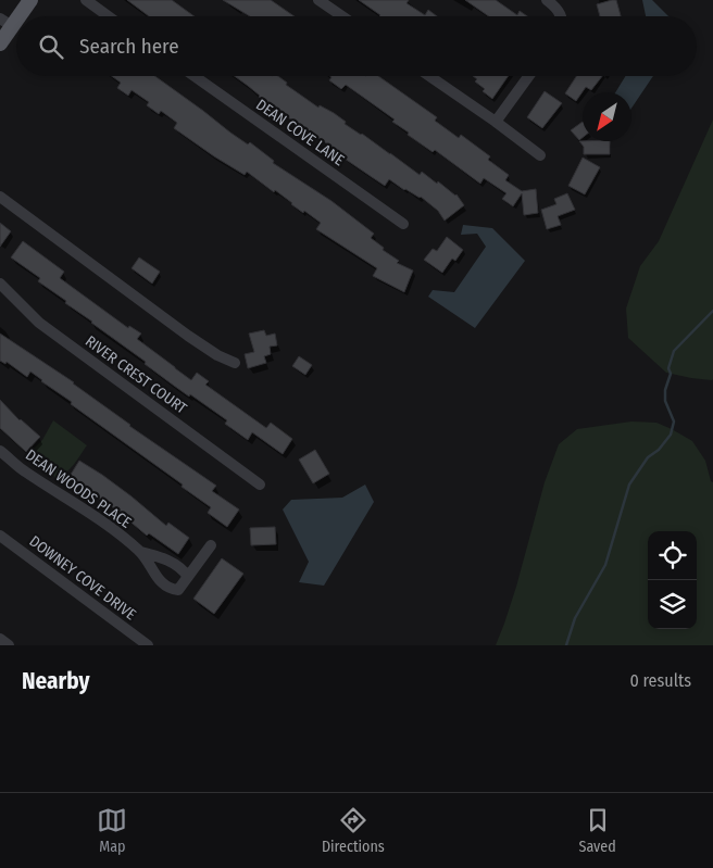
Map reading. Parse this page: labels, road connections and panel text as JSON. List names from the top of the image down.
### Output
{
  "streets": {
    "street": [
      "DEAN COVE LANE",
      "RIVER CREST COURT",
      "DEAN WOODS PLACE",
      "DOWNEY COVE DRIVE"
    ]
  },
  "north": "bottom left",
  "page": {
    "search": "Search here",
    "heading": ["Nearby", "0 results"],
    "nav": ["Map", "Directions", "Saved"]
  }
}
